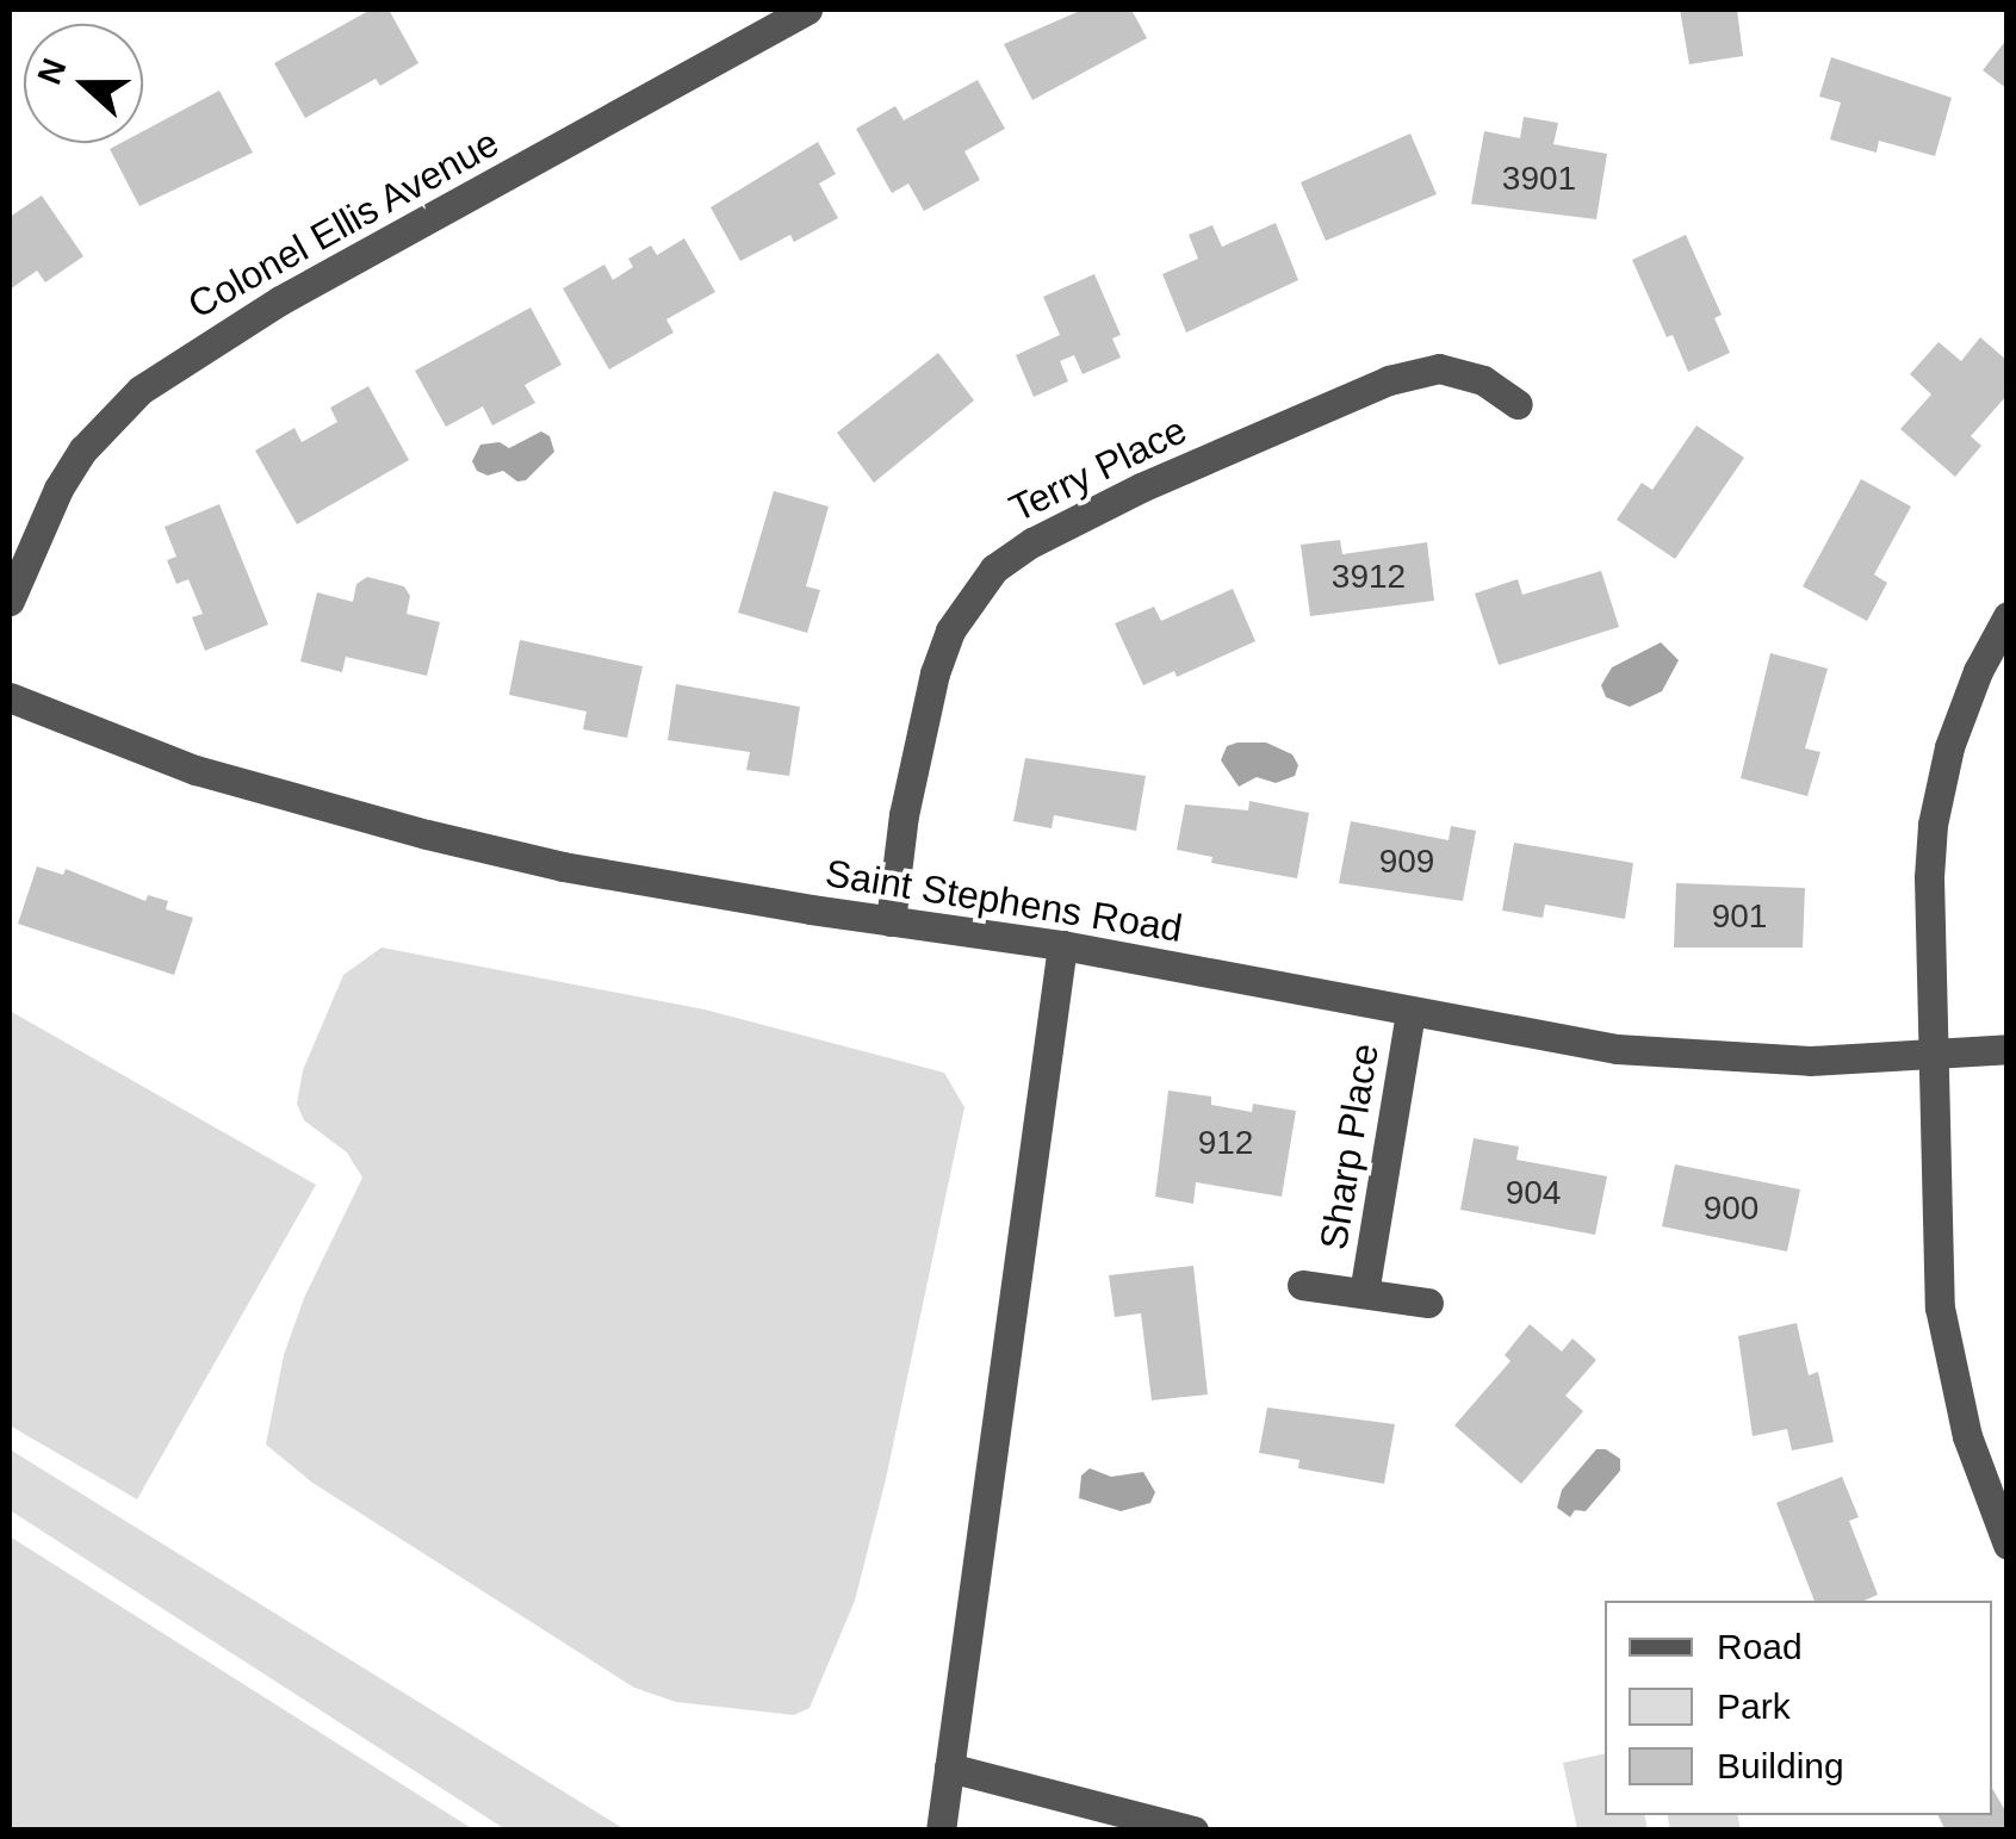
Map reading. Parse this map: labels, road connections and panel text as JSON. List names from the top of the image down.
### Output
{
  "streets": {
    "street": [
      "Colonel Ellis Avenue",
      "Terry Place",
      "Saint Stephens Road",
      "Sharp Place"
    ]
  },
  "crossings": [
    ["Terry Place", "Saint Stephens Road"],
    ["Saint Stephens Road", "Sharp Place"]
  ],
  "house_numbers": [
    "3901",
    "3912",
    "909",
    "901",
    "912",
    "904",
    "900"
  ],
  "legend": ["Road", "Park", "Building"],
  "north": "left"
}
